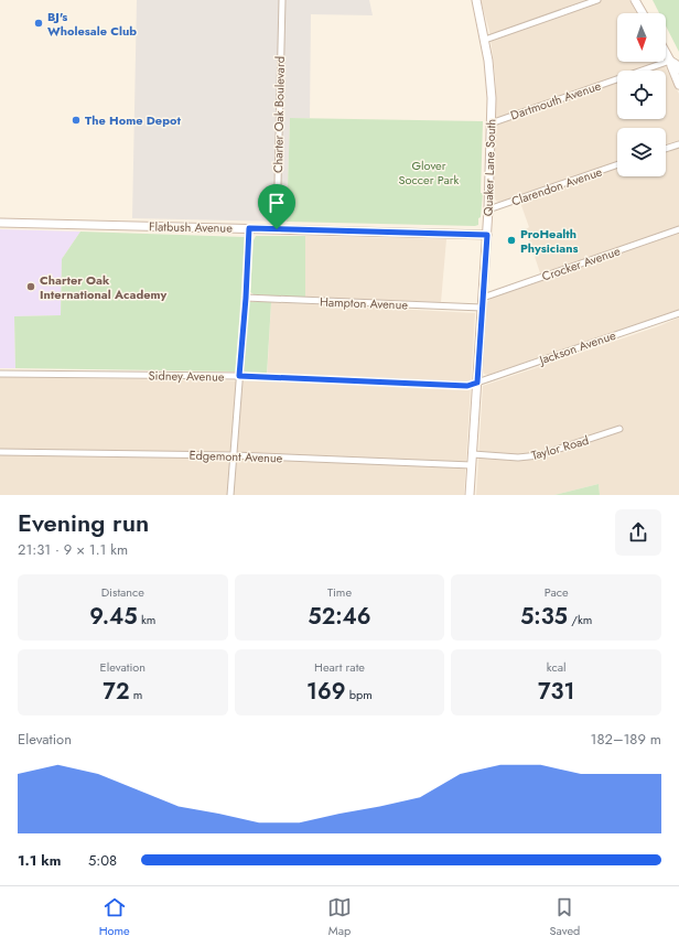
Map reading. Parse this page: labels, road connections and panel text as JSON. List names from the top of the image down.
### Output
{
  "streets": {
    "main road": ["Quaker Lane South", "Flatbush Avenue"],
    "street": [
      "Dartmouth Avenue",
      "Charter Oak Boulevard",
      "Clarendon Avenue",
      "Crocker Avenue",
      "Hampton Avenue",
      "Jackson Avenue",
      "Sidney Avenue",
      "Taylor Road",
      "Edgemont Avenue"
    ]
  },
  "crossings": [
    ["Dartmouth Avenue", "Quaker Lane South"],
    ["Charter Oak Boulevard", "Flatbush Avenue"],
    ["Quaker Lane South", "Clarendon Avenue"],
    ["Quaker Lane South", "Flatbush Avenue"],
    ["Quaker Lane South", "Crocker Avenue"],
    ["Quaker Lane South", "Hampton Avenue"],
    ["Quaker Lane South", "Jackson Avenue"],
    ["Quaker Lane South", "Sidney Avenue"],
    ["Quaker Lane South", "Taylor Road"],
    ["Quaker Lane South", "Edgemont Avenue"],
    ["Jackson Avenue", "Sidney Avenue"]
  ],
  "parks": ["Glover Soccer Park"],
  "places": [
    "BJ's Wholesale Club",
    "The Home Depot",
    "ProHealth Physicians",
    "Charter Oak International Academy"
  ],
  "north": "bottom",
  "page": {
    "heading": ["Evening run", "21:31 · 9 × 1.1 km"],
    "stats": [
      ["Distance", "9.45 km"],
      ["Time", "52:46"],
      ["Pace", "5:35 /km"],
      ["Elevation", "72 m"],
      ["Heart rate", "169 bpm"],
      ["kcal", "731"]
    ],
    "chart": ["Elevation", "182–189 m"],
    "list": [
      {
        "name": "1.1 km",
        "note": "5:08"
      }
    ],
    "tabs": ["Home", "Map", "Saved"]
  }
}
